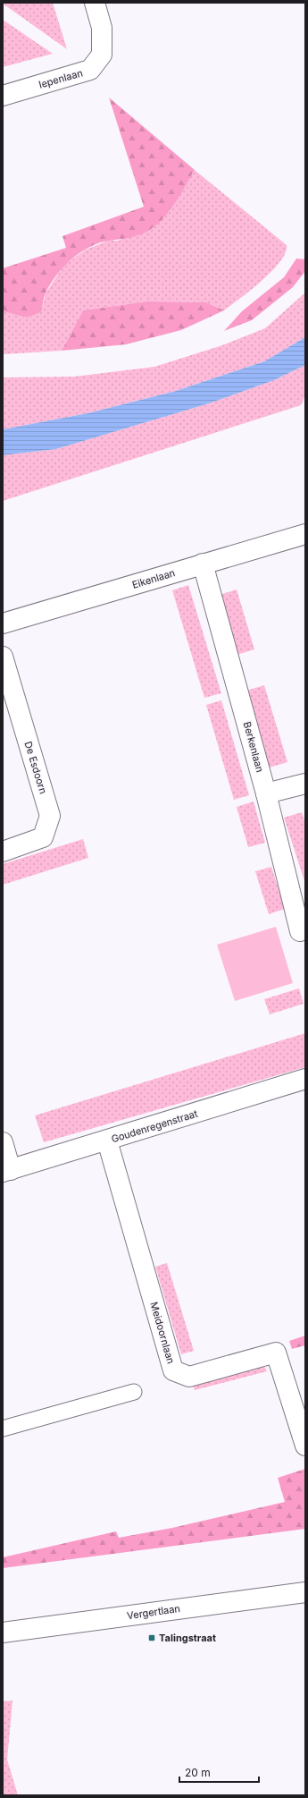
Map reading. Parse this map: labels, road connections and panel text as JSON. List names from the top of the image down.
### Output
{
  "streets": {
    "street": [
      "Iepenlaan",
      "Eikenlaan",
      "Berkenlaan",
      "De Esdoorn",
      "Goudenregenstraat",
      "Meidoornlaan",
      "Vergertlaan"
    ]
  },
  "crossings": [
    ["Eikenlaan", "Berkenlaan"],
    ["Goudenregenstraat", "Meidoornlaan"]
  ],
  "places": {
    "transit": ["Talingstraat"]
  },
  "scale_bar": "20 m"
}
